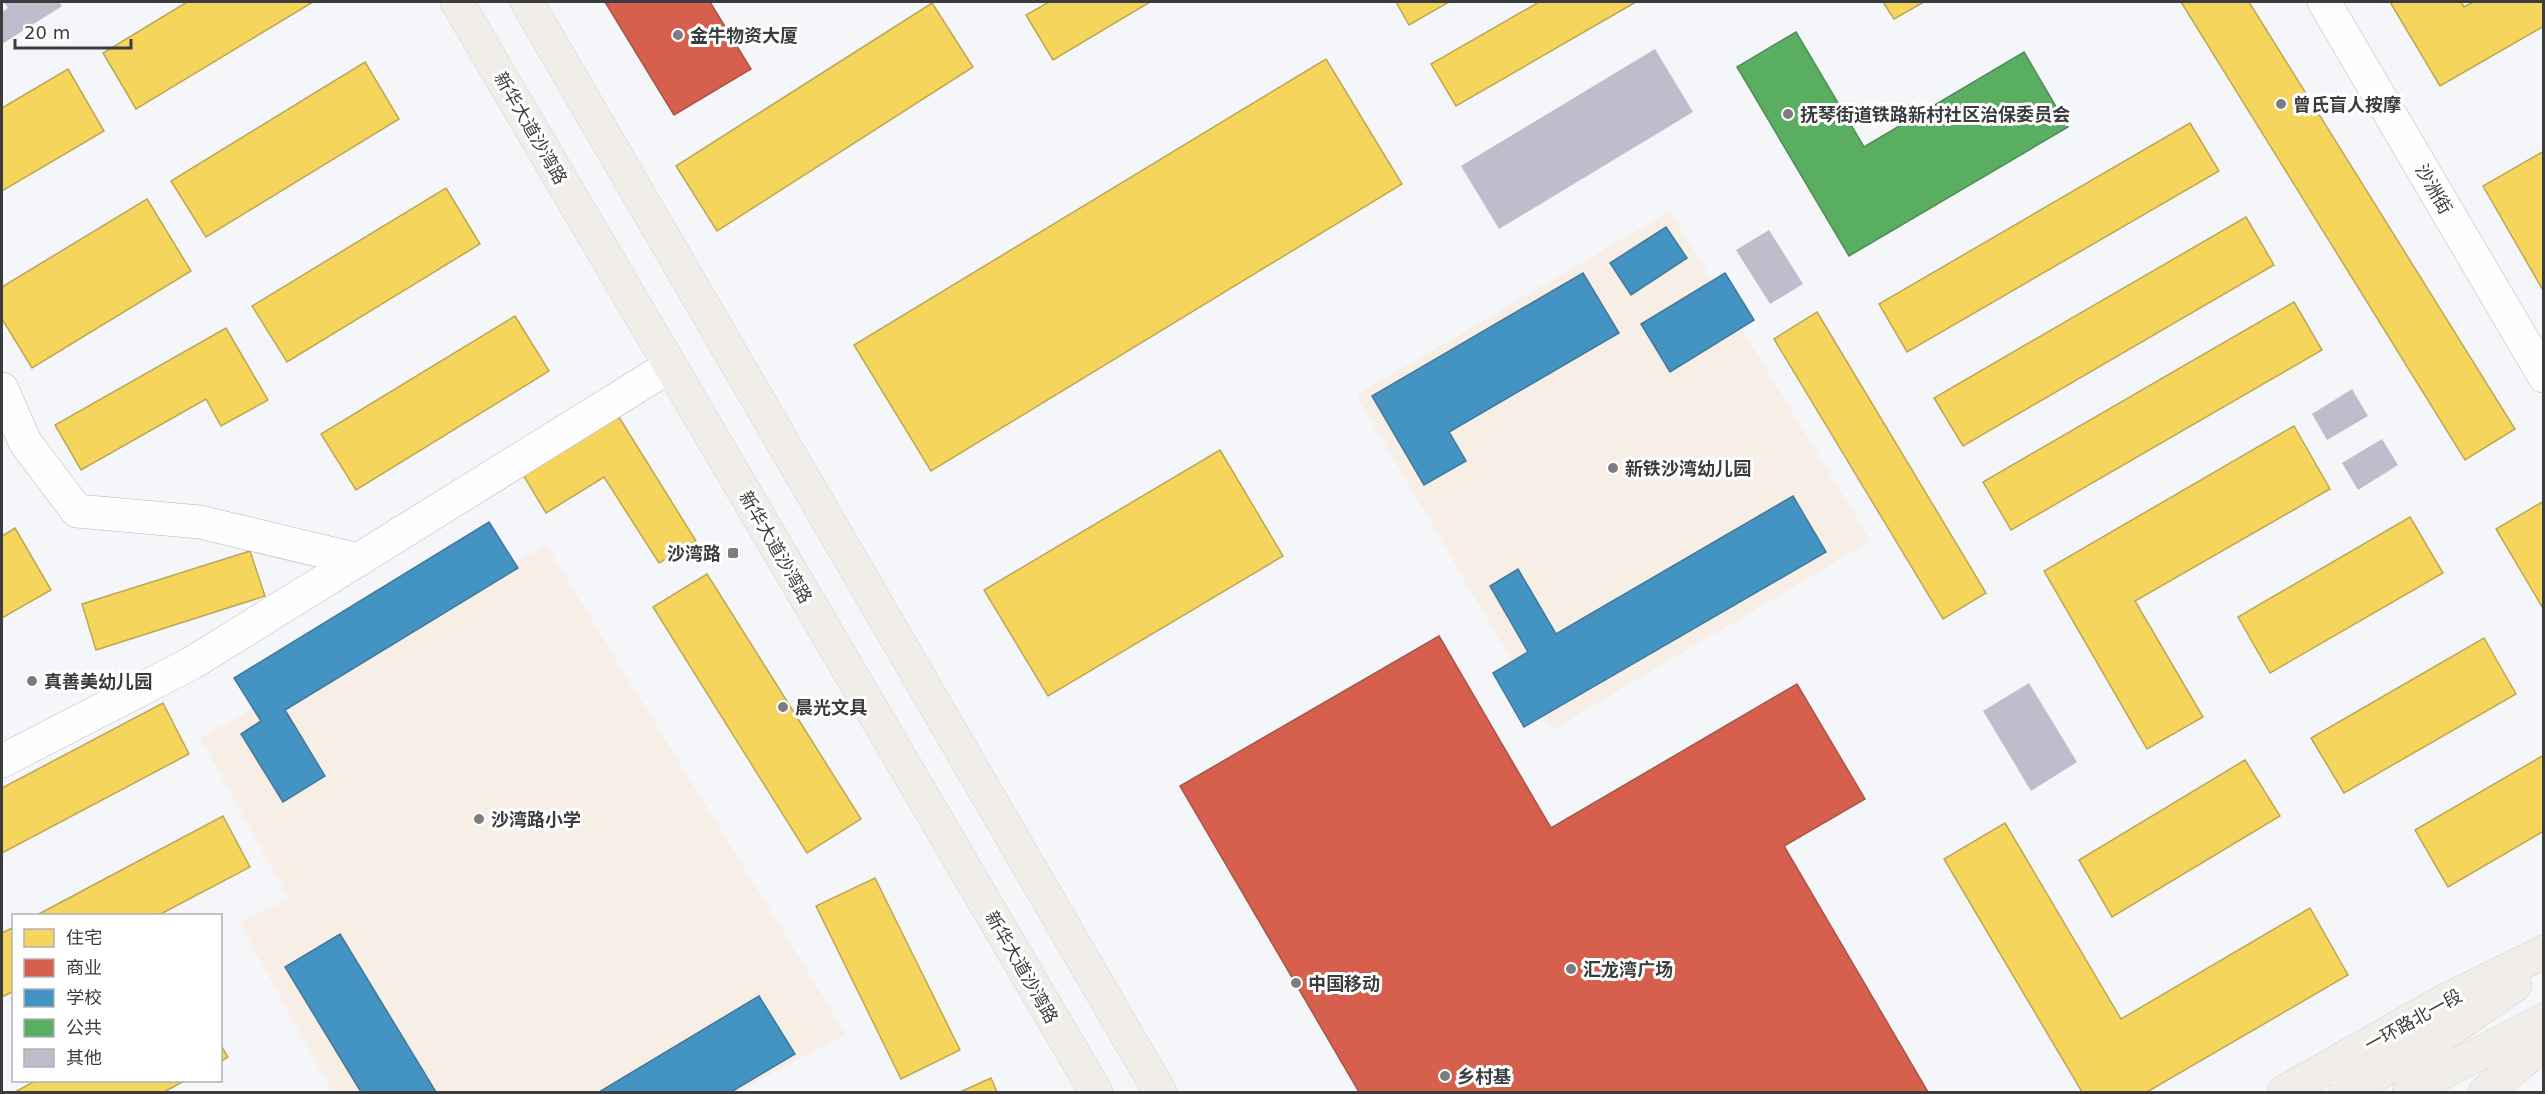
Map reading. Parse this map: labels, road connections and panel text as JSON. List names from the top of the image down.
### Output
{
  "streets": {
    "main road": ["新华大道沙湾路", "一环路北一段"],
    "street": ["沙洲街"]
  },
  "places": {
    "other": [
      "金牛物资大厦",
      "曾氏盲人按摩",
      "抚琴街道铁路新村社区治保委员会",
      "新铁沙湾幼儿园",
      "真善美幼儿园",
      "晨光文具",
      "沙湾路小学",
      "汇龙湾广场",
      "中国移动",
      "乡村基"
    ],
    "transit": ["沙湾路"]
  },
  "legend": [
    "住宅",
    "商业",
    "学校",
    "公共",
    "其他"
  ],
  "scale_bar": "20 m"
}
